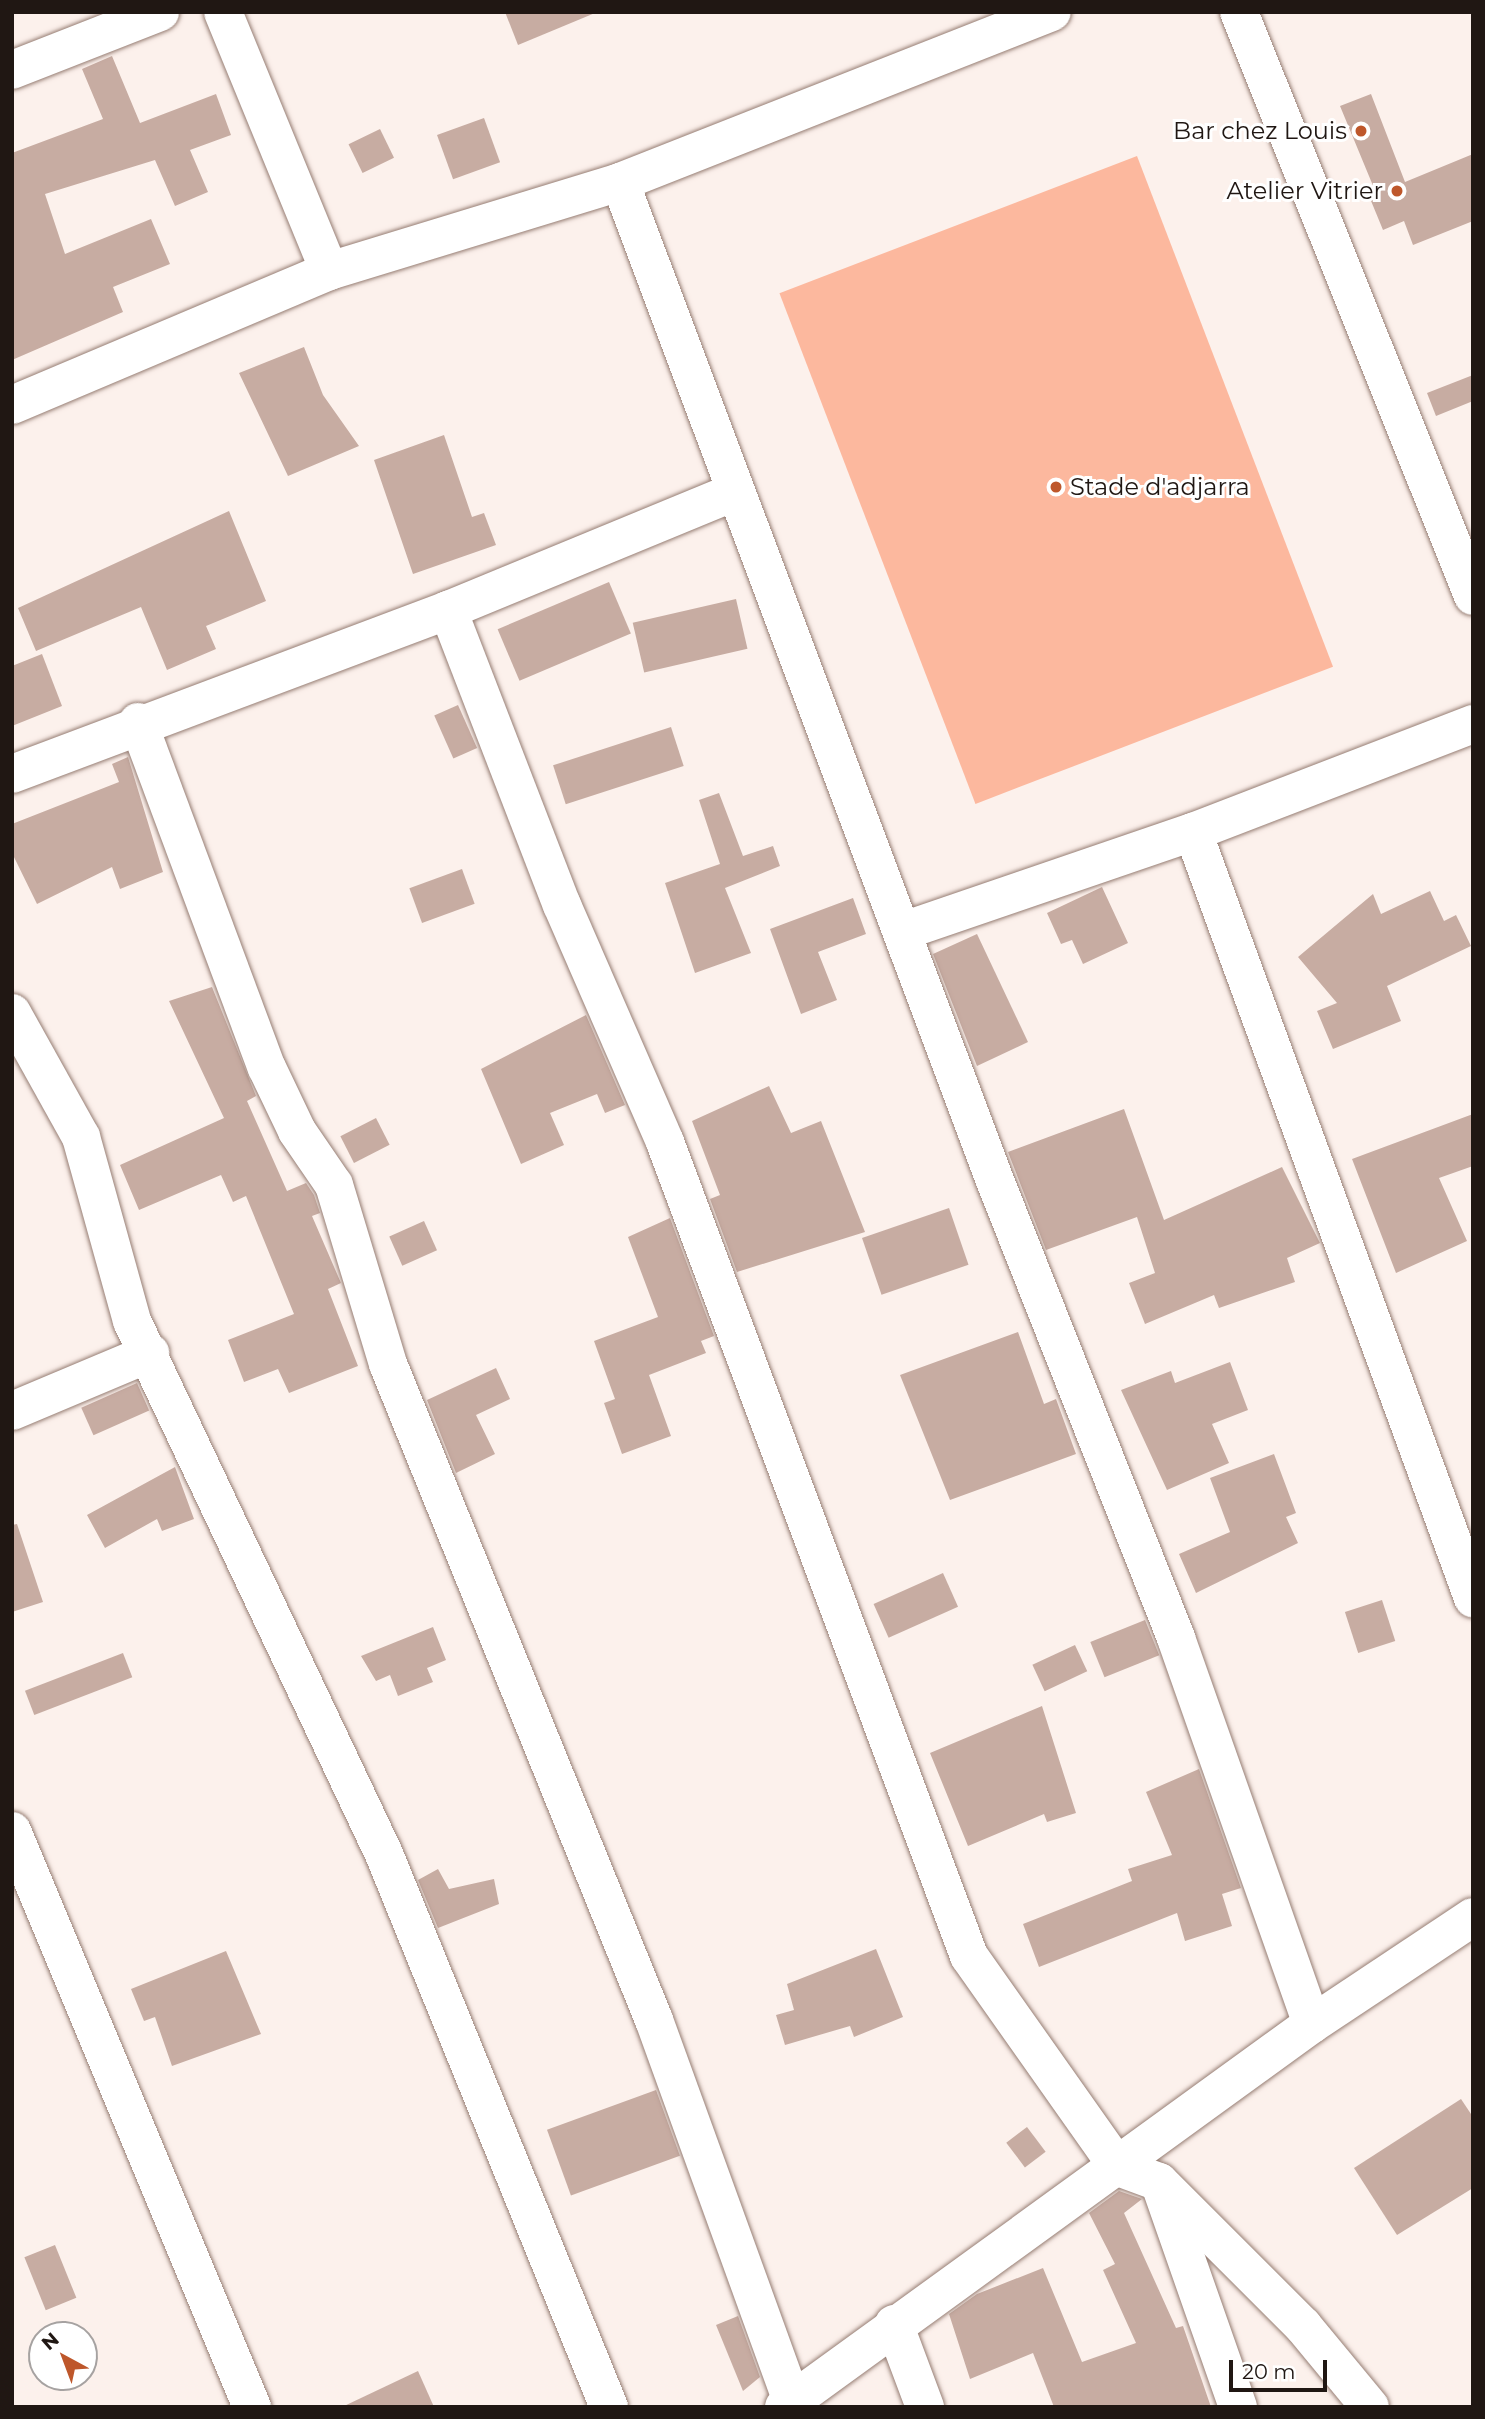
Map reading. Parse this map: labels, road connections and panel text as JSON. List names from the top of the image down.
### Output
{
  "places": ["Bar chez Louis", "Atelier Vitrier", "Stade d'adjarra"],
  "scale_bar": "20 m",
  "north": "top left"
}
